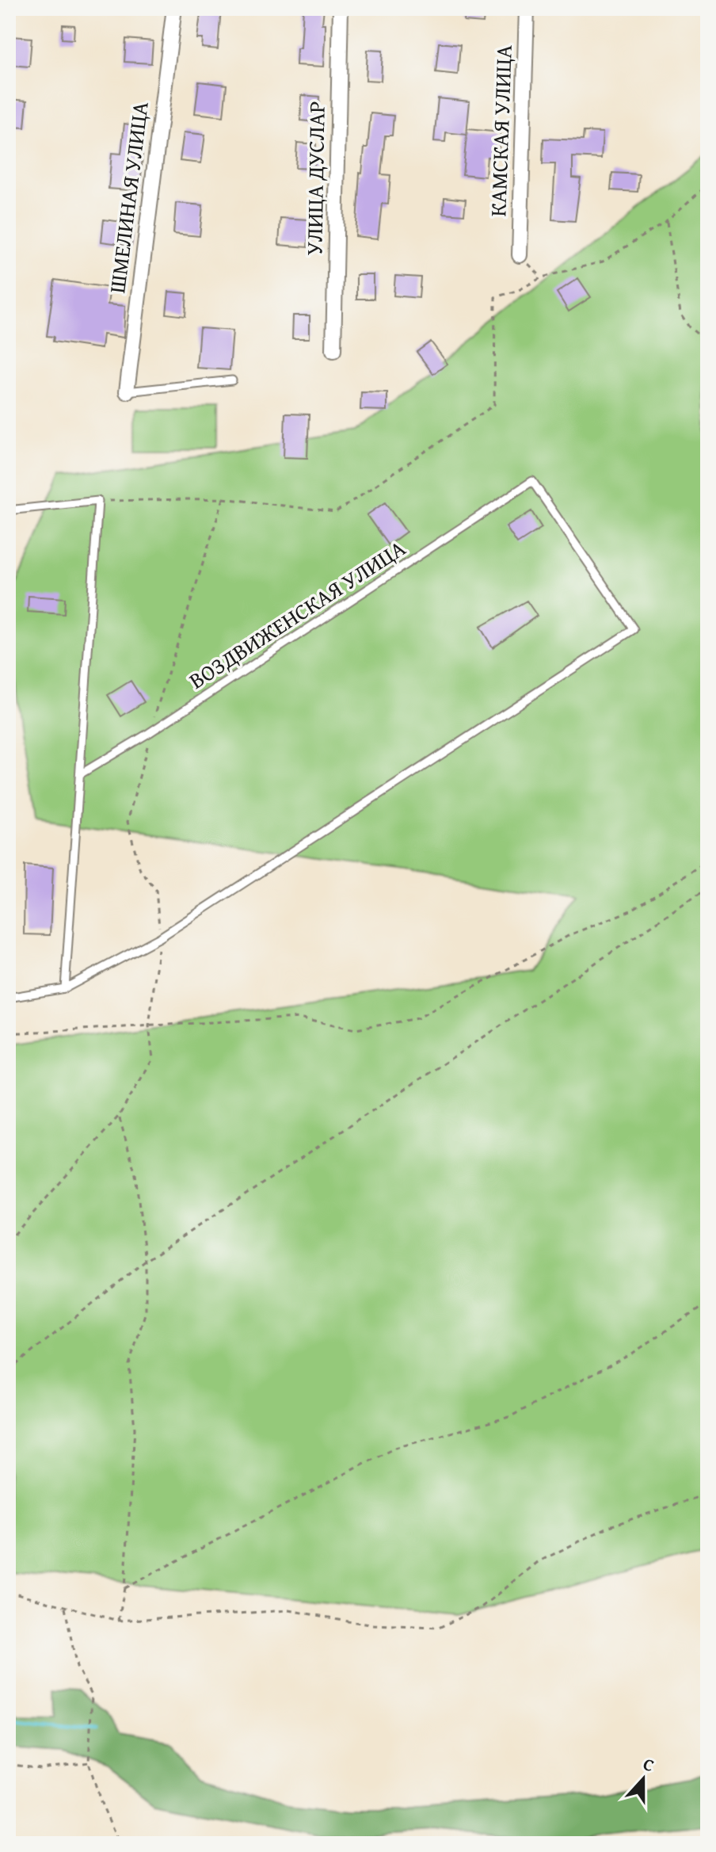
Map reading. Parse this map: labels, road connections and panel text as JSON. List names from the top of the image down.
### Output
{
  "streets": {
    "street": ["КАМСКАЯ УЛИЦА", "УЛИЦА ДУСЛАР", "ШМЕЛИНАЯ УЛИЦА"],
    "lane": ["ВОЗДВИЖЕНСКАЯ УЛИЦА"]
  },
  "north": "top"
}
